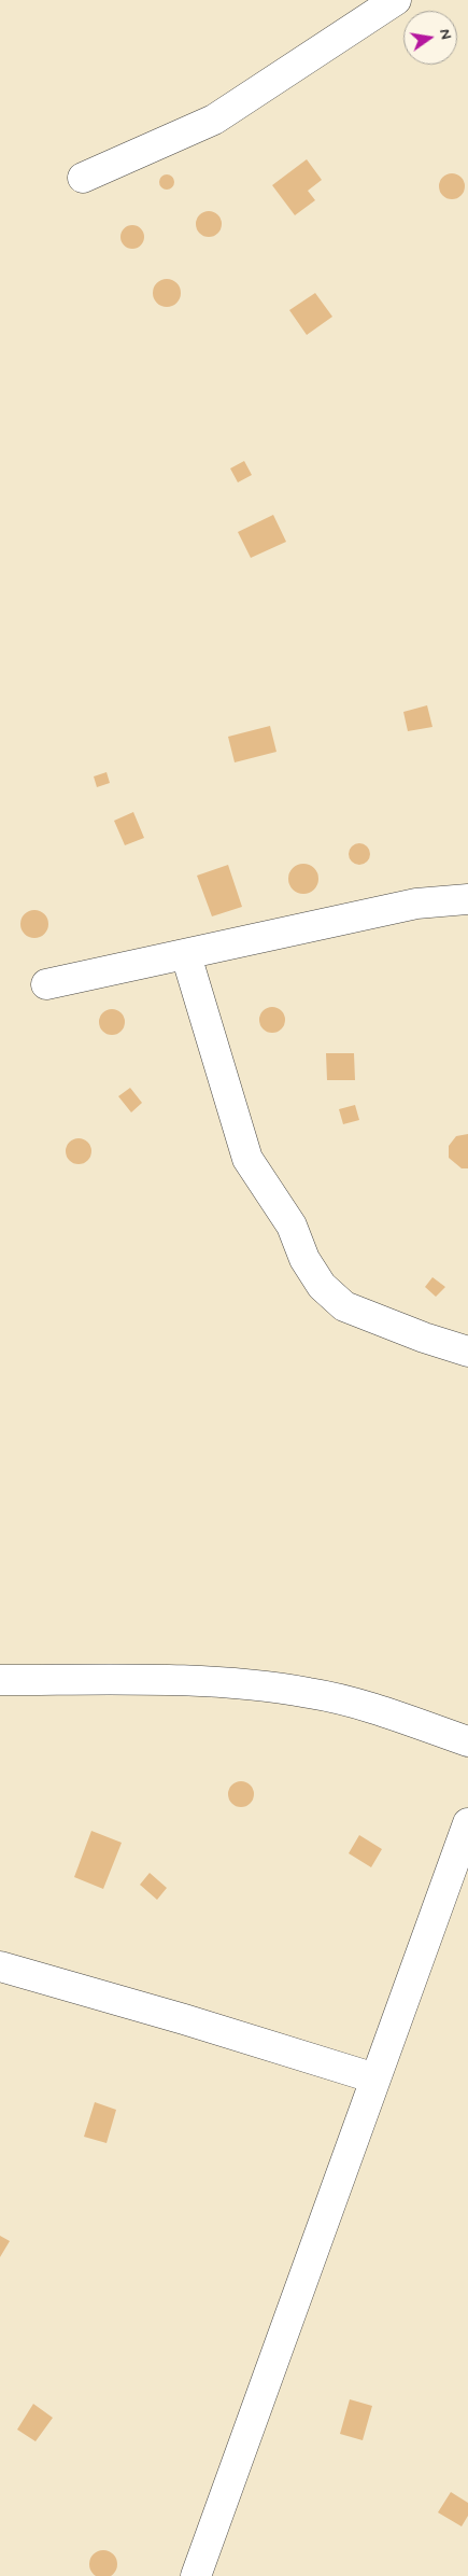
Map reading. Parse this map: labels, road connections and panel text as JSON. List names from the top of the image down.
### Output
{
  "north": "right"
}
